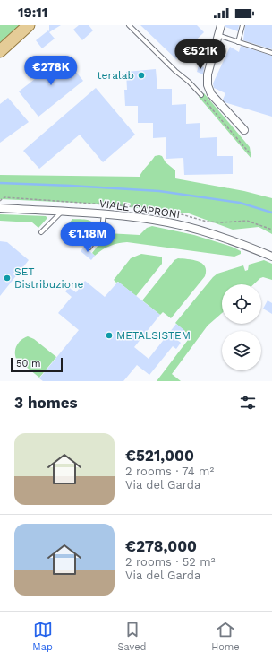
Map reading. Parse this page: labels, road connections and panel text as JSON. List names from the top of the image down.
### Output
{
  "streets": {
    "street": ["VIALE CAPRONI"]
  },
  "places": ["teralab", "SET Distribuzione", "METALSISTEM"],
  "scale_bar": "50 m",
  "page": {
    "status": "19:11",
    "price": ["€521K", "€278K", "€1.18M"],
    "scale": "50 m",
    "heading": "3 homes",
    "list": [
      {
        "name": "€521,000",
        "note": "2 rooms · 74 m² · Via del Garda"
      },
      {
        "name": "€278,000",
        "note": "2 rooms · 52 m² · Via del Garda"
      }
    ],
    "tabs": ["Map", "Saved", "Home"]
  }
}
